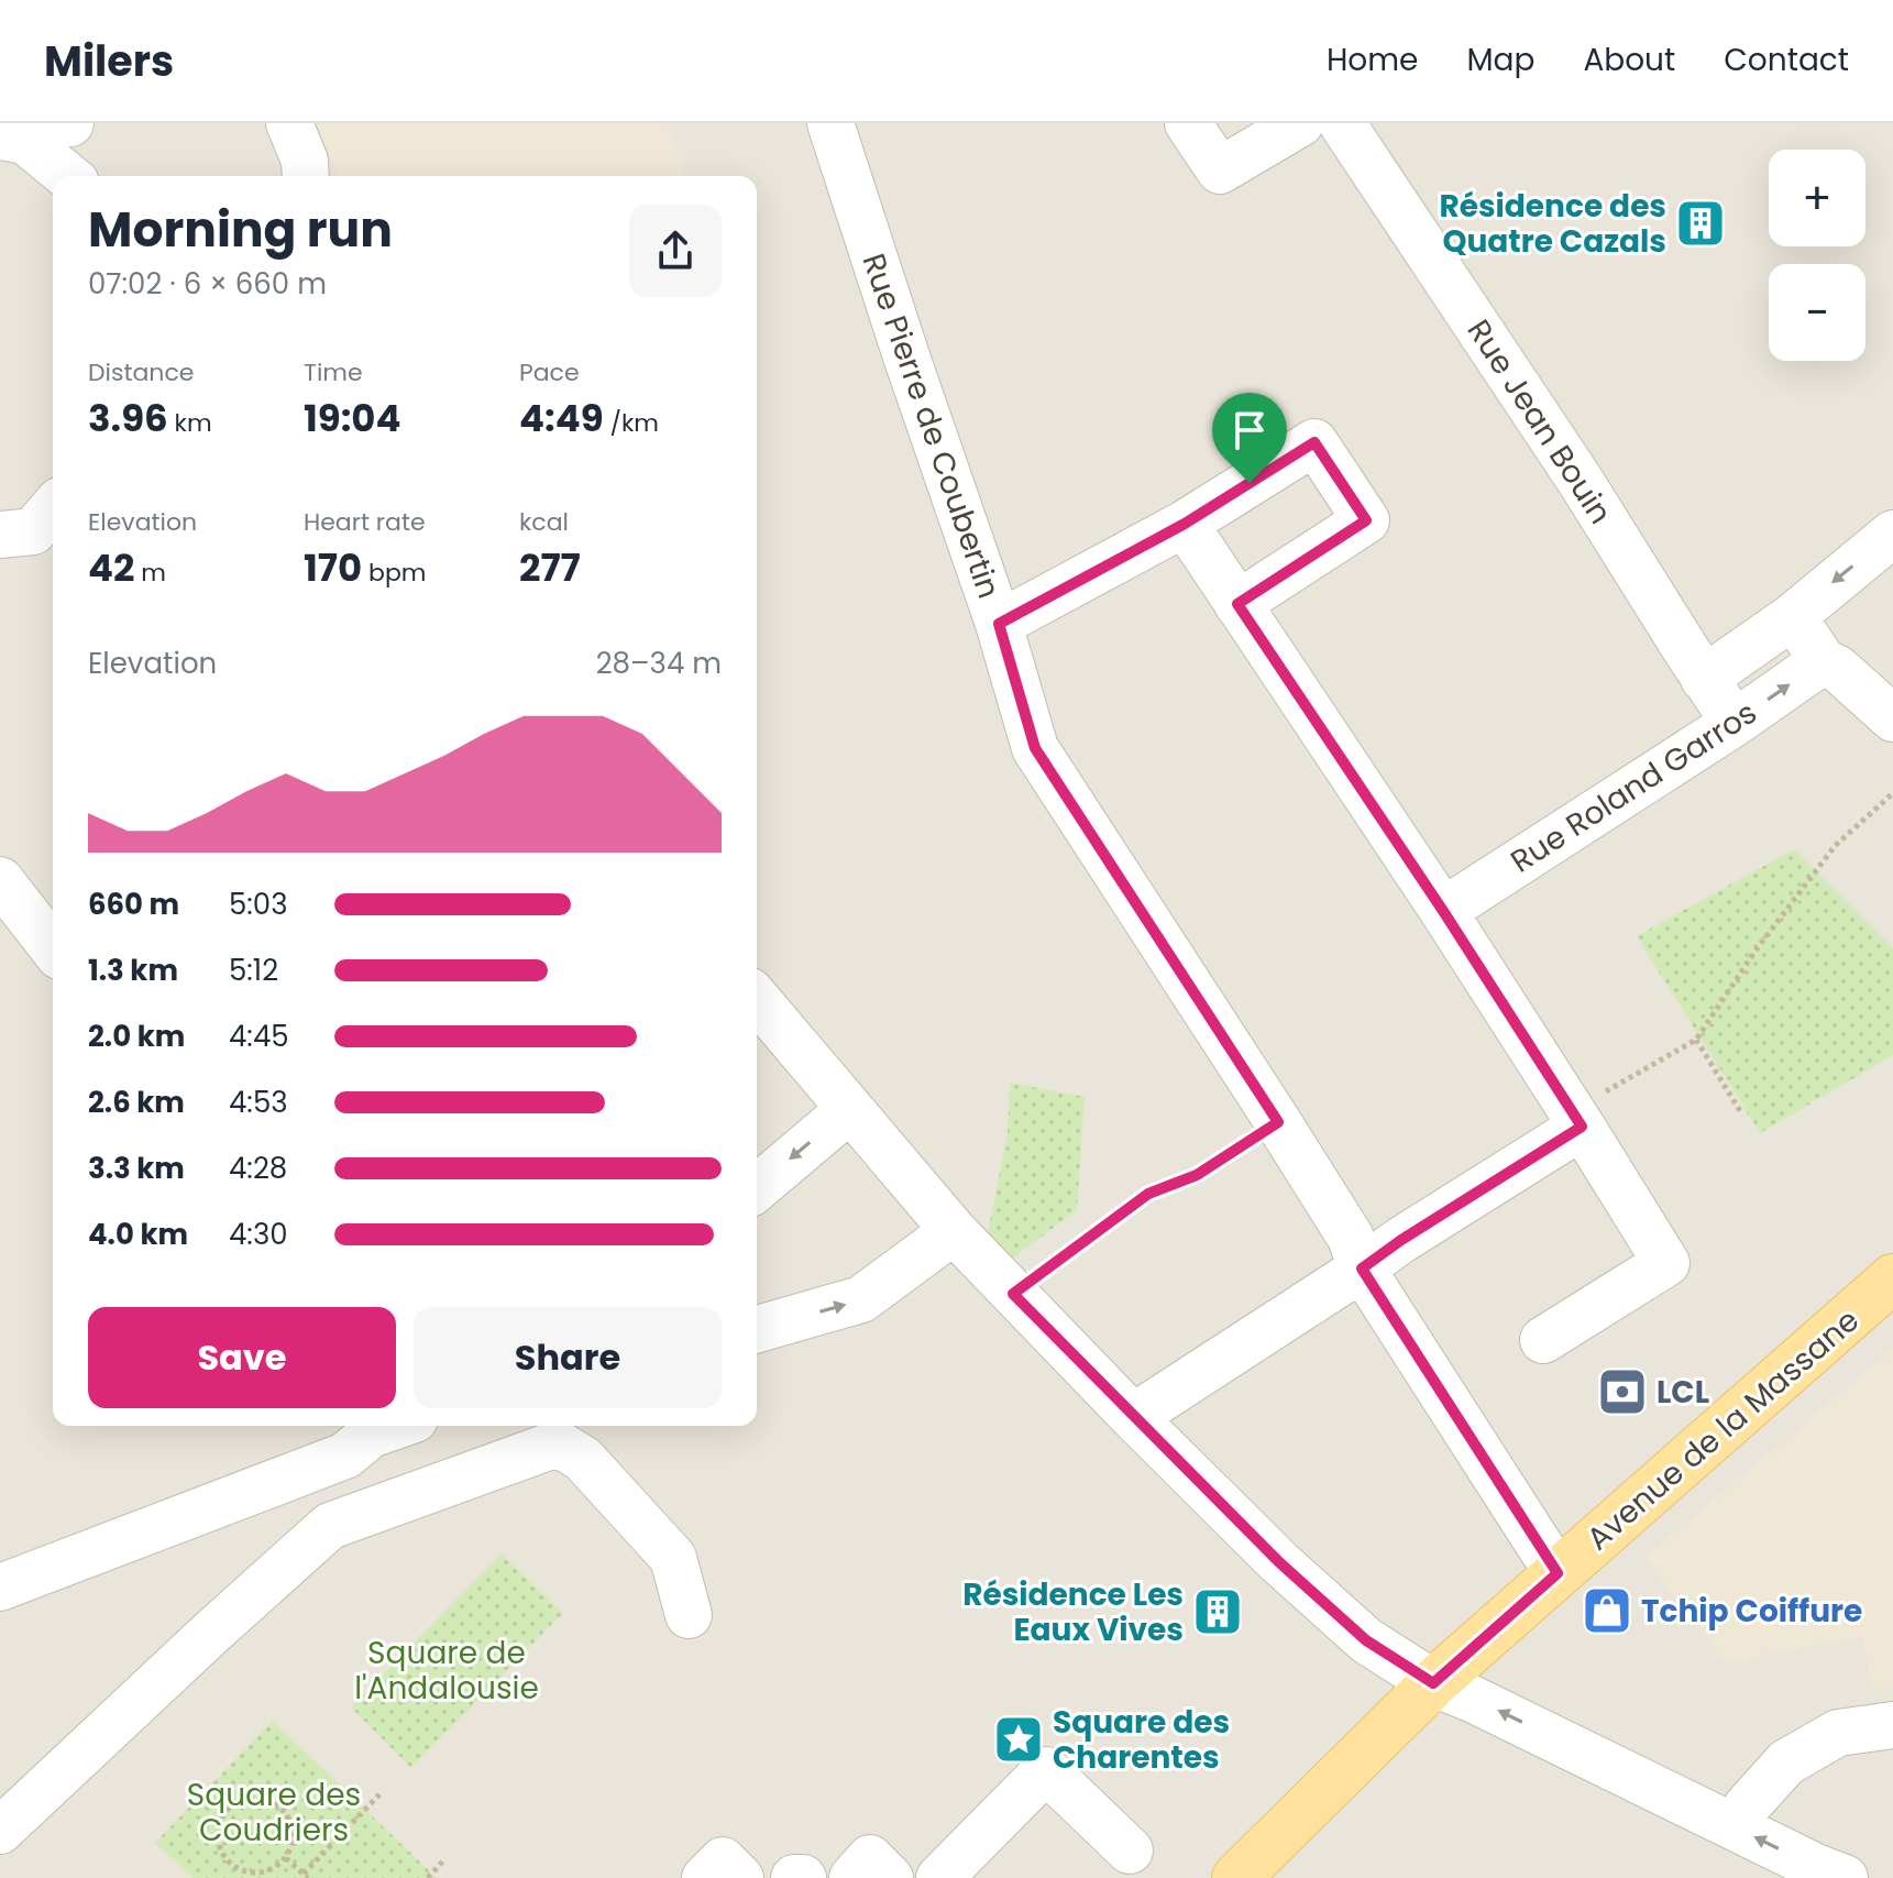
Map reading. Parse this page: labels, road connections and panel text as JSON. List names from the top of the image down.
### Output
{
  "streets": {
    "main road": ["Avenue de la Massane"],
    "street": ["Rue Jean Bouin", "Rue Pierre de Coubertin", "Rue Roland Garros"]
  },
  "crossings": [
    ["Rue Jean Bouin", "Rue Roland Garros"],
    ["Rue Pierre de Coubertin", "Avenue de la Massane"]
  ],
  "parks": ["Square de l'Andalousie", "Square des Coudriers"],
  "places": {
    "building": ["Résidence des Quatre Cazals", "Résidence Les Eaux Vives"],
    "bank": ["LCL"],
    "shop": ["Tchip Coiffure"],
    "place": ["Square des Charentes"]
  },
  "page": {
    "header": "Milers",
    "nav": [
      "Home",
      "Map",
      "About",
      "Contact"
    ],
    "map_buttons": ["+", "−"],
    "heading": ["Morning run", "07:02 · 6 × 660 m"],
    "stats": [
      ["Distance", "3.96 km"],
      ["Time", "19:04"],
      ["Pace", "4:49 /km"],
      ["Elevation", "42 m"],
      ["Heart rate", "170 bpm"],
      ["kcal", "277"]
    ],
    "chart": ["Elevation", "28–34 m"],
    "list": [
      {
        "name": "660 m",
        "note": "5:03"
      },
      {
        "name": "1.3 km",
        "note": "5:12"
      },
      {
        "name": "2.0 km",
        "note": "4:45"
      },
      {
        "name": "2.6 km",
        "note": "4:53"
      },
      {
        "name": "3.3 km",
        "note": "4:28"
      },
      {
        "name": "4.0 km",
        "note": "4:30"
      }
    ],
    "buttons": ["Save", "Share"]
  }
}
